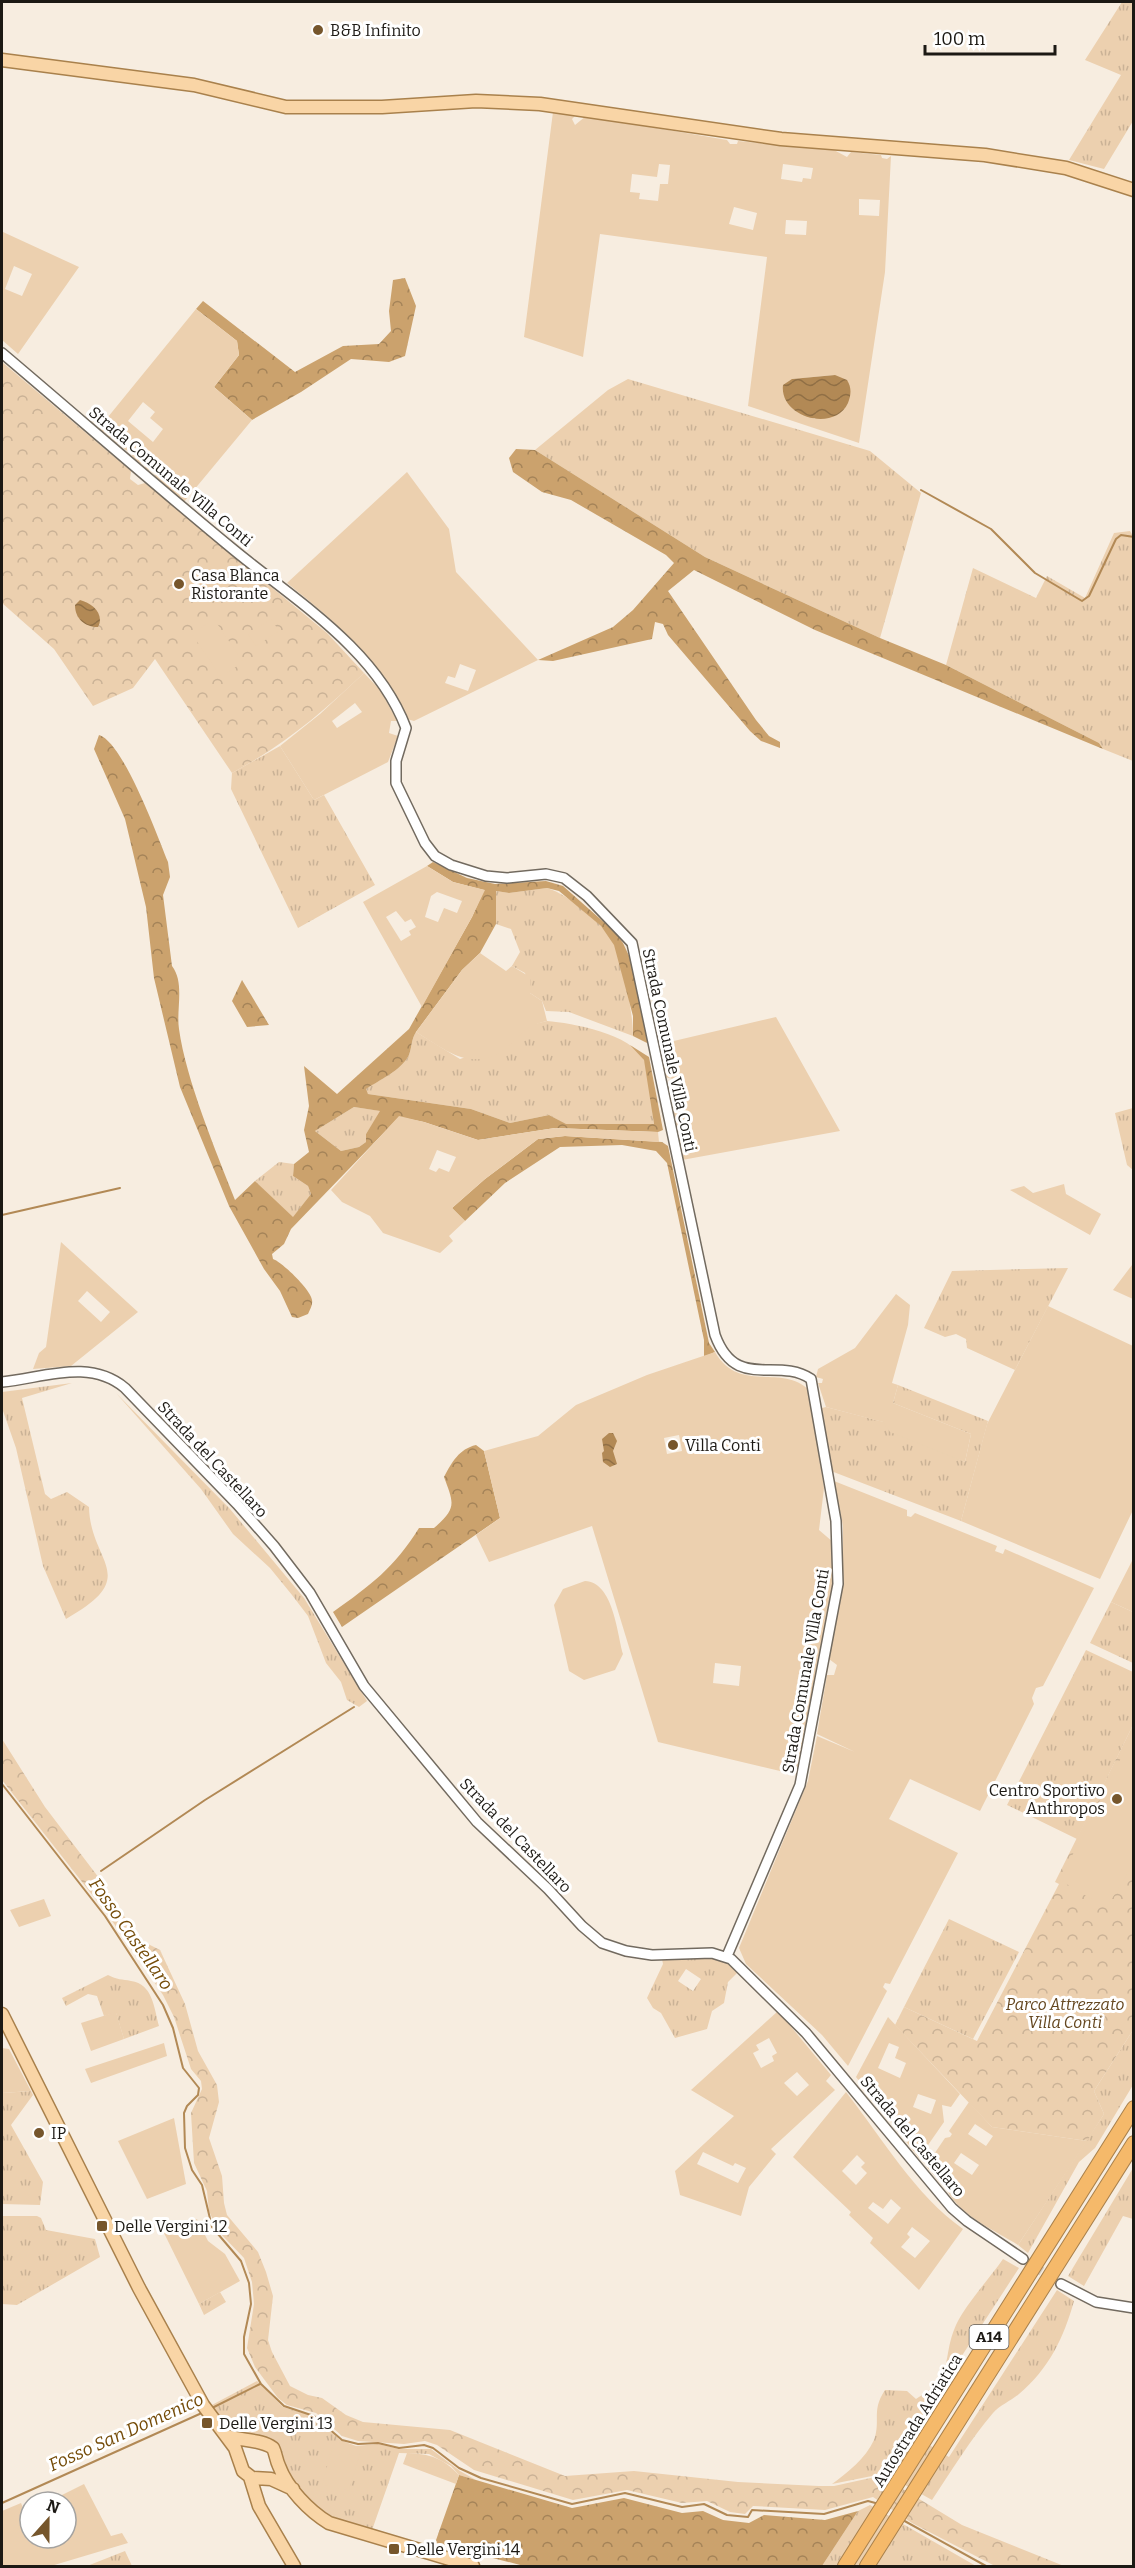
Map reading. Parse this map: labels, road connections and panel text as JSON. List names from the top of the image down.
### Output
{
  "streets": {
    "highway": ["A14", "Autostrada Adriatica"],
    "street": ["Strada Comunale Villa Conti", "Strada del Castellaro"]
  },
  "crossings": [
    ["Strada Comunale Villa Conti", "Strada del Castellaro"]
  ],
  "water": ["Fosso Castellaro", "Fosso San Domenico"],
  "parks": ["Parco Attrezzato Villa Conti"],
  "places": {
    "other": [
      "B&B Infinito",
      "Casa Blanca Ristorante",
      "Villa Conti",
      "Centro Sportivo Anthropos",
      "IP"
    ],
    "transit": ["Delle Vergini 12", "Delle Vergini 13", "Delle Vergini 14"]
  },
  "scale_bar": "100 m",
  "north": "top"
}
